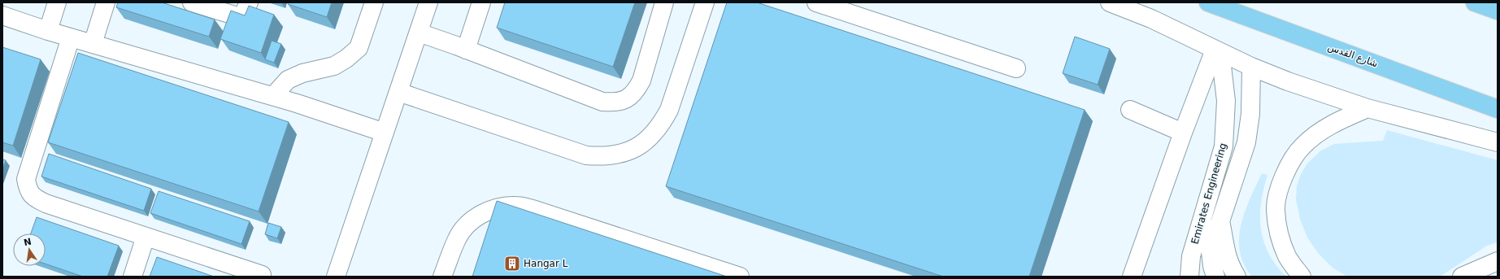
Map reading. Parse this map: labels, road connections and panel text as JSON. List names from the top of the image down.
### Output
{
  "streets": {
    "main road": ["شارع القدس"],
    "street": ["Emirates Engineering"]
  },
  "places": {
    "building": ["Hangar L"]
  },
  "north": "top"
}
